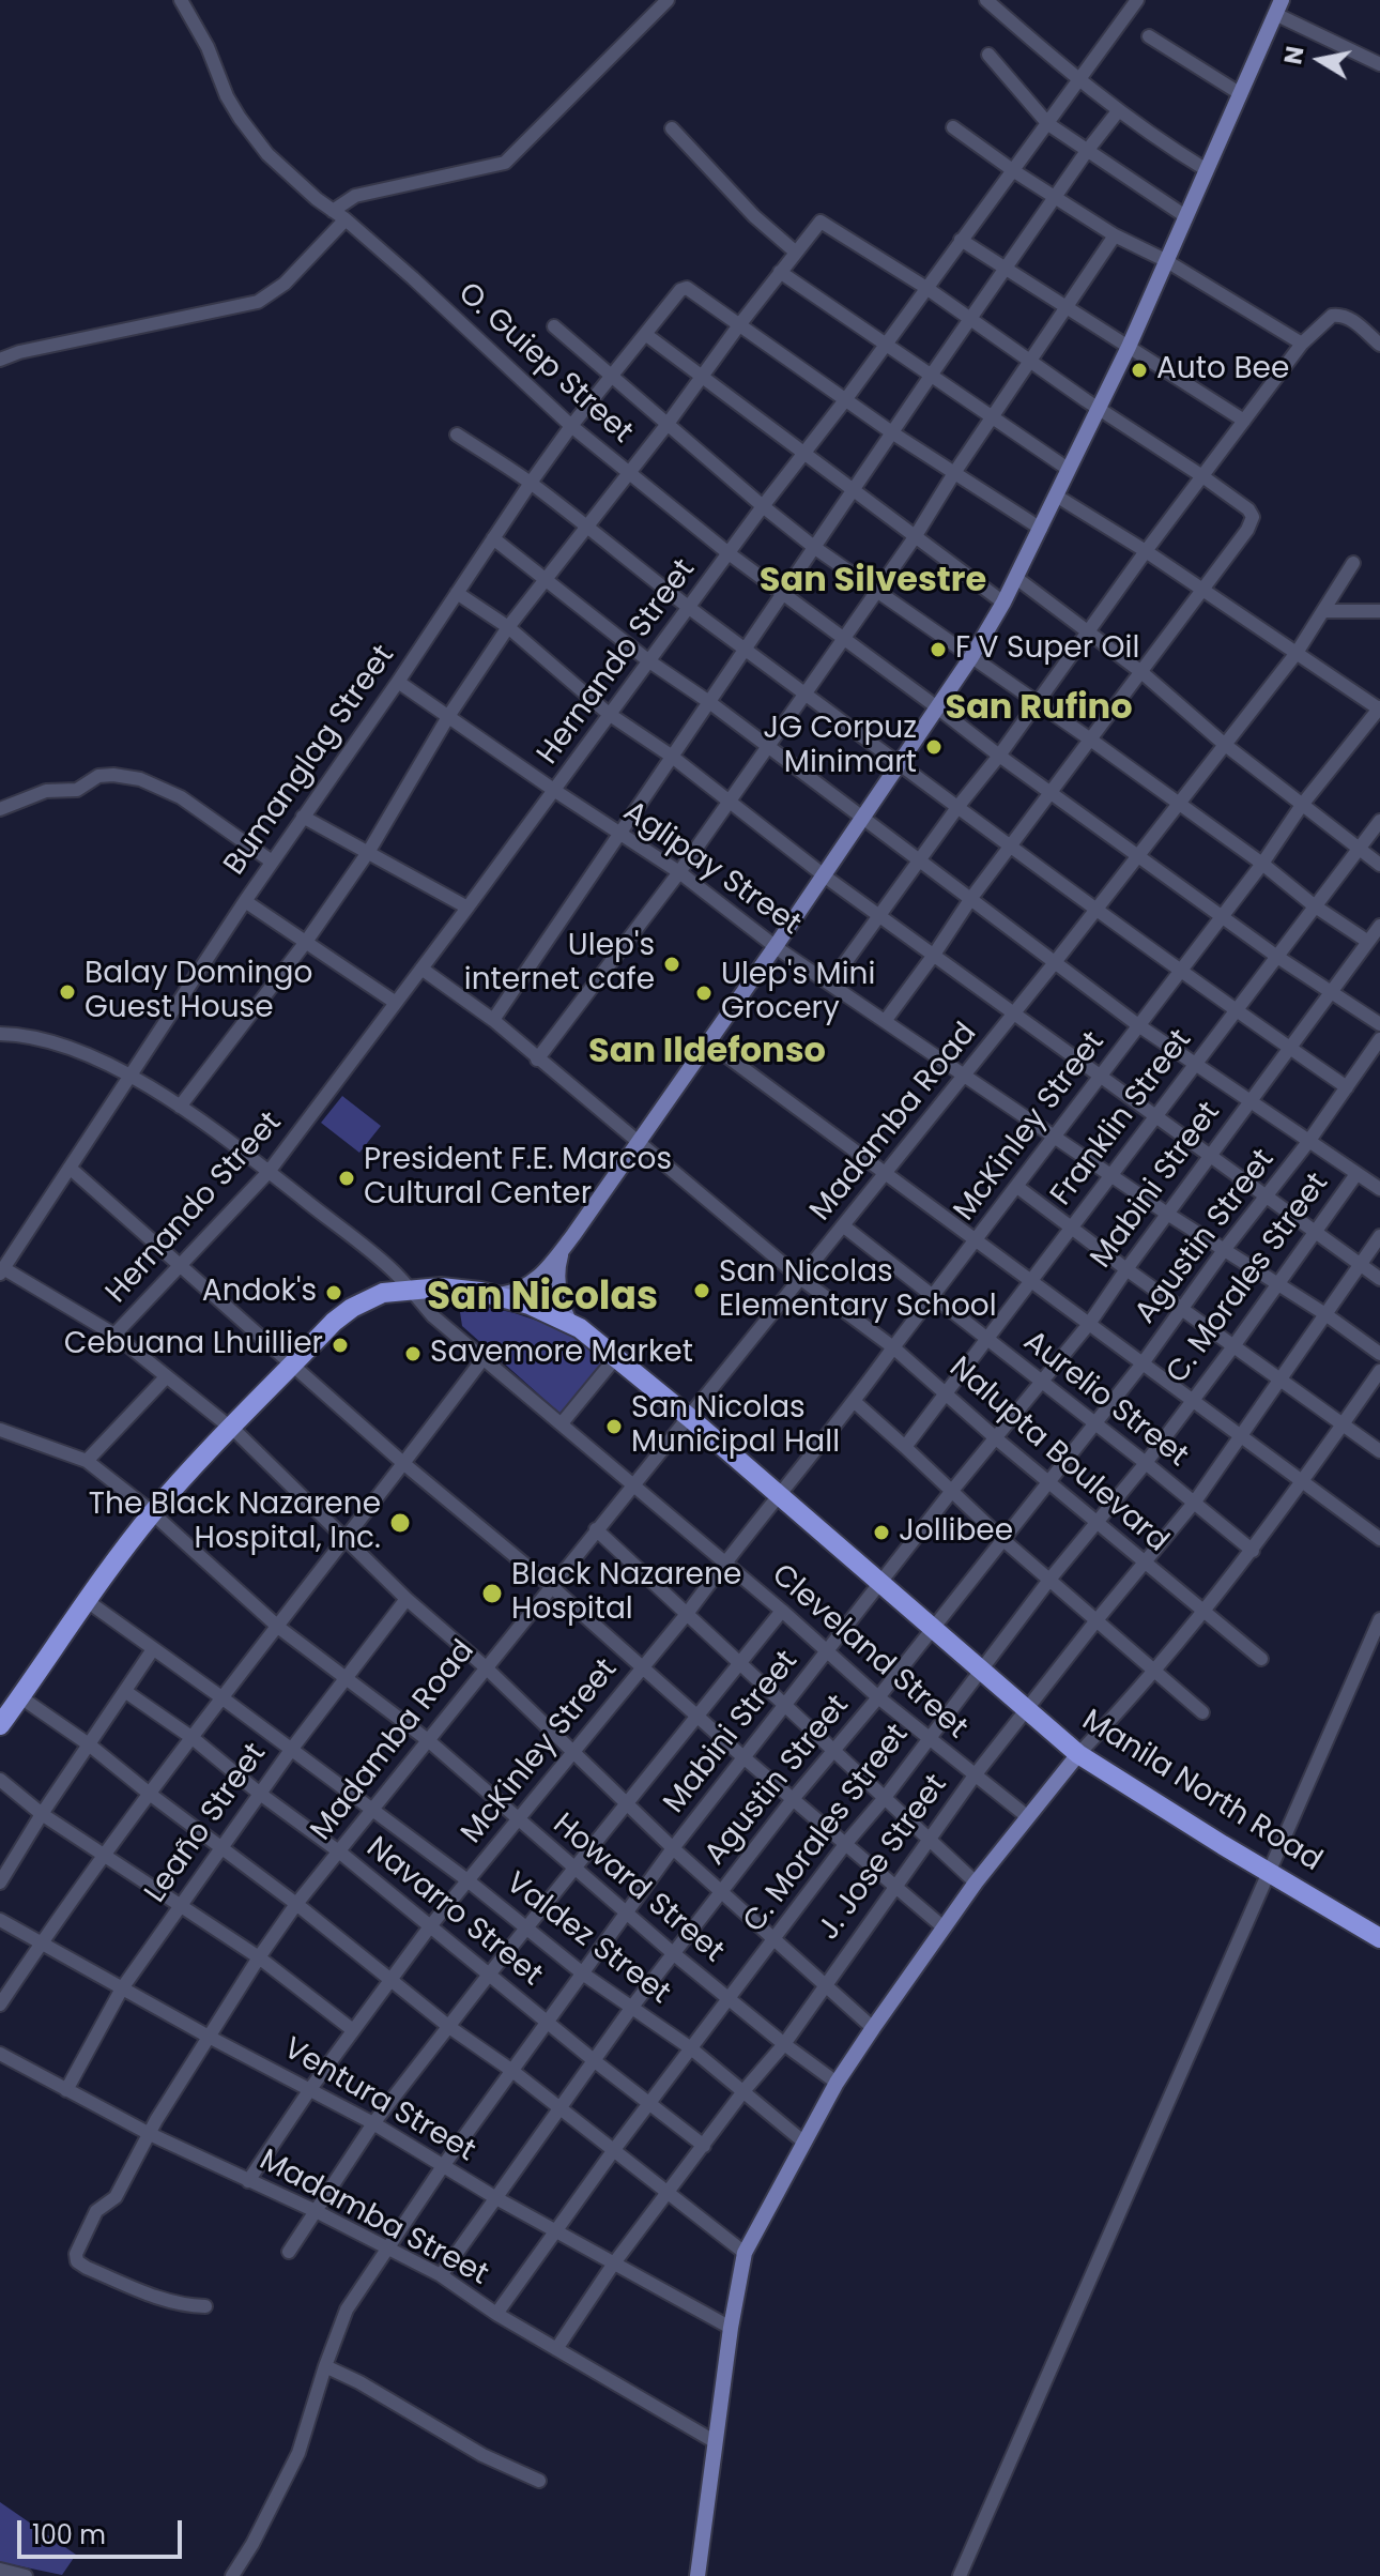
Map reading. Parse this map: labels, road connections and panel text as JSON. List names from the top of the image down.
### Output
{
  "streets": {
    "highway": ["Manila North Road"],
    "street": [
      "O. Guiep Street",
      "Hernando Street",
      "Bumanglag Street",
      "Aglipay Street",
      "Franklin Street",
      "Madamba Road",
      "McKinley Street",
      "Mabini Street",
      "Agustin Street",
      "C. Morales Street",
      "Aurelio Street",
      "Nalupta Boulevard",
      "Cleveland Street",
      "Leaño Street",
      "J. Jose Street",
      "Howard Street",
      "Navarro Street",
      "Valdez Street",
      "Ventura Street",
      "Madamba Street"
    ]
  },
  "crossings": [
    ["O. Guiep Street", "Hernando Street"],
    ["O. Guiep Street", "Bumanglag Street"],
    ["O. Guiep Street", "Franklin Street"],
    ["O. Guiep Street", "Madamba Road"],
    ["O. Guiep Street", "McKinley Street"],
    ["O. Guiep Street", "Mabini Street"],
    ["Hernando Street", "Aglipay Street"],
    ["Hernando Street", "Nalupta Boulevard"],
    ["Bumanglag Street", "Aglipay Street"],
    ["Aglipay Street", "Franklin Street"],
    ["Aglipay Street", "Madamba Road"],
    ["Aglipay Street", "McKinley Street"],
    ["Aglipay Street", "Mabini Street"],
    ["Aglipay Street", "Agustin Street"],
    ["Aglipay Street", "C. Morales Street"],
    ["Aglipay Street", "J. Jose Street"],
    ["Franklin Street", "Aurelio Street"],
    ["Franklin Street", "Nalupta Boulevard"],
    ["Madamba Road", "Aurelio Street"],
    ["Madamba Road", "Nalupta Boulevard"],
    ["Madamba Road", "Cleveland Street"],
    ["Madamba Road", "Manila North Road"],
    ["Madamba Road", "Howard Street"],
    ["Madamba Road", "Navarro Street"],
    ["Madamba Road", "Valdez Street"],
    ["Madamba Road", "Ventura Street"],
    ["Madamba Road", "Madamba Street"],
    ["McKinley Street", "Aurelio Street"],
    ["McKinley Street", "Nalupta Boulevard"],
    ["McKinley Street", "Cleveland Street"],
    ["McKinley Street", "Manila North Road"],
    ["McKinley Street", "Howard Street"],
    ["McKinley Street", "Navarro Street"],
    ["McKinley Street", "Valdez Street"],
    ["McKinley Street", "Ventura Street"],
    ["McKinley Street", "Madamba Street"],
    ["Mabini Street", "Aurelio Street"],
    ["Mabini Street", "Nalupta Boulevard"],
    ["Mabini Street", "Cleveland Street"],
    ["Mabini Street", "Manila North Road"],
    ["Mabini Street", "Howard Street"],
    ["Mabini Street", "Navarro Street"],
    ["Mabini Street", "Valdez Street"],
    ["Mabini Street", "Ventura Street"],
    ["Mabini Street", "Madamba Street"],
    ["Agustin Street", "Aurelio Street"],
    ["Agustin Street", "Nalupta Boulevard"],
    ["Agustin Street", "Cleveland Street"],
    ["Agustin Street", "Manila North Road"],
    ["Agustin Street", "Howard Street"],
    ["Agustin Street", "Navarro Street"],
    ["Agustin Street", "Valdez Street"],
    ["Agustin Street", "Ventura Street"],
    ["Agustin Street", "Madamba Street"],
    ["C. Morales Street", "Aurelio Street"],
    ["C. Morales Street", "Nalupta Boulevard"],
    ["C. Morales Street", "Cleveland Street"],
    ["C. Morales Street", "Manila North Road"],
    ["C. Morales Street", "Howard Street"],
    ["C. Morales Street", "Navarro Street"],
    ["C. Morales Street", "Valdez Street"],
    ["C. Morales Street", "Ventura Street"],
    ["C. Morales Street", "Madamba Street"],
    ["Aurelio Street", "J. Jose Street"],
    ["Nalupta Boulevard", "J. Jose Street"],
    ["Cleveland Street", "Manila North Road"],
    ["Cleveland Street", "J. Jose Street"],
    ["Manila North Road", "J. Jose Street"],
    ["Manila North Road", "Howard Street"],
    ["Manila North Road", "Valdez Street"],
    ["Leaño Street", "Howard Street"],
    ["Leaño Street", "Navarro Street"],
    ["Leaño Street", "Valdez Street"],
    ["Leaño Street", "Ventura Street"],
    ["Leaño Street", "Madamba Street"],
    ["J. Jose Street", "Howard Street"],
    ["J. Jose Street", "Navarro Street"],
    ["J. Jose Street", "Valdez Street"],
    ["J. Jose Street", "Ventura Street"],
    ["J. Jose Street", "Madamba Street"]
  ],
  "districts": [
    "San Silvestre",
    "San Rufino",
    "San Ildefonso",
    "San Nicolas"
  ],
  "places": [
    "Auto Bee",
    "F V Super Oil",
    "JG Corpuz Minimart",
    "Ulep's internet cafe",
    "Balay Domingo Guest House",
    "Ulep's Mini Grocery",
    "President F.E. Marcos Cultural Center",
    "San Nicolas Elementary School",
    "Andok's",
    "Cebuana Lhuillier",
    "Savemore Market",
    "San Nicolas Municipal Hall",
    "The Black Nazarene Hospital, Inc.",
    "Jollibee",
    "Black Nazarene Hospital"
  ],
  "scale_bar": "100 m",
  "north": "left"
}
